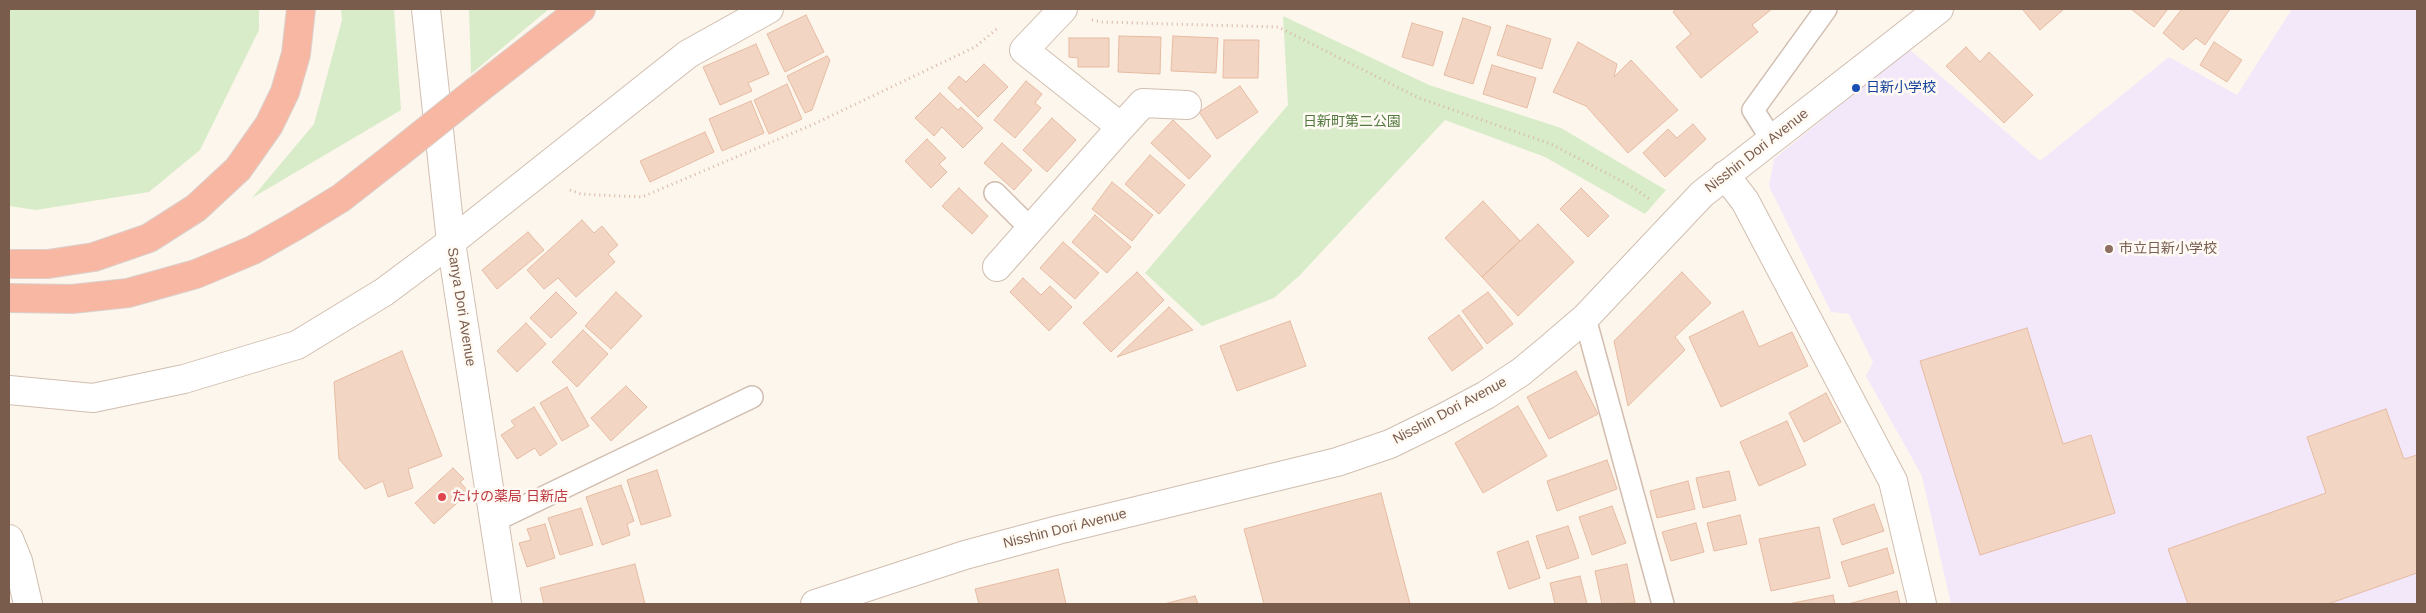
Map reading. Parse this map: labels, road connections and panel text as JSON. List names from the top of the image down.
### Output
{
  "streets": {
    "street": ["Nisshin Dori Avenue", "Sanya Dori Avenue"]
  },
  "parks": ["日新町第二公園"],
  "places": ["日新小学校", "市立日新小学校", "たけの薬局 日新店"]
}
